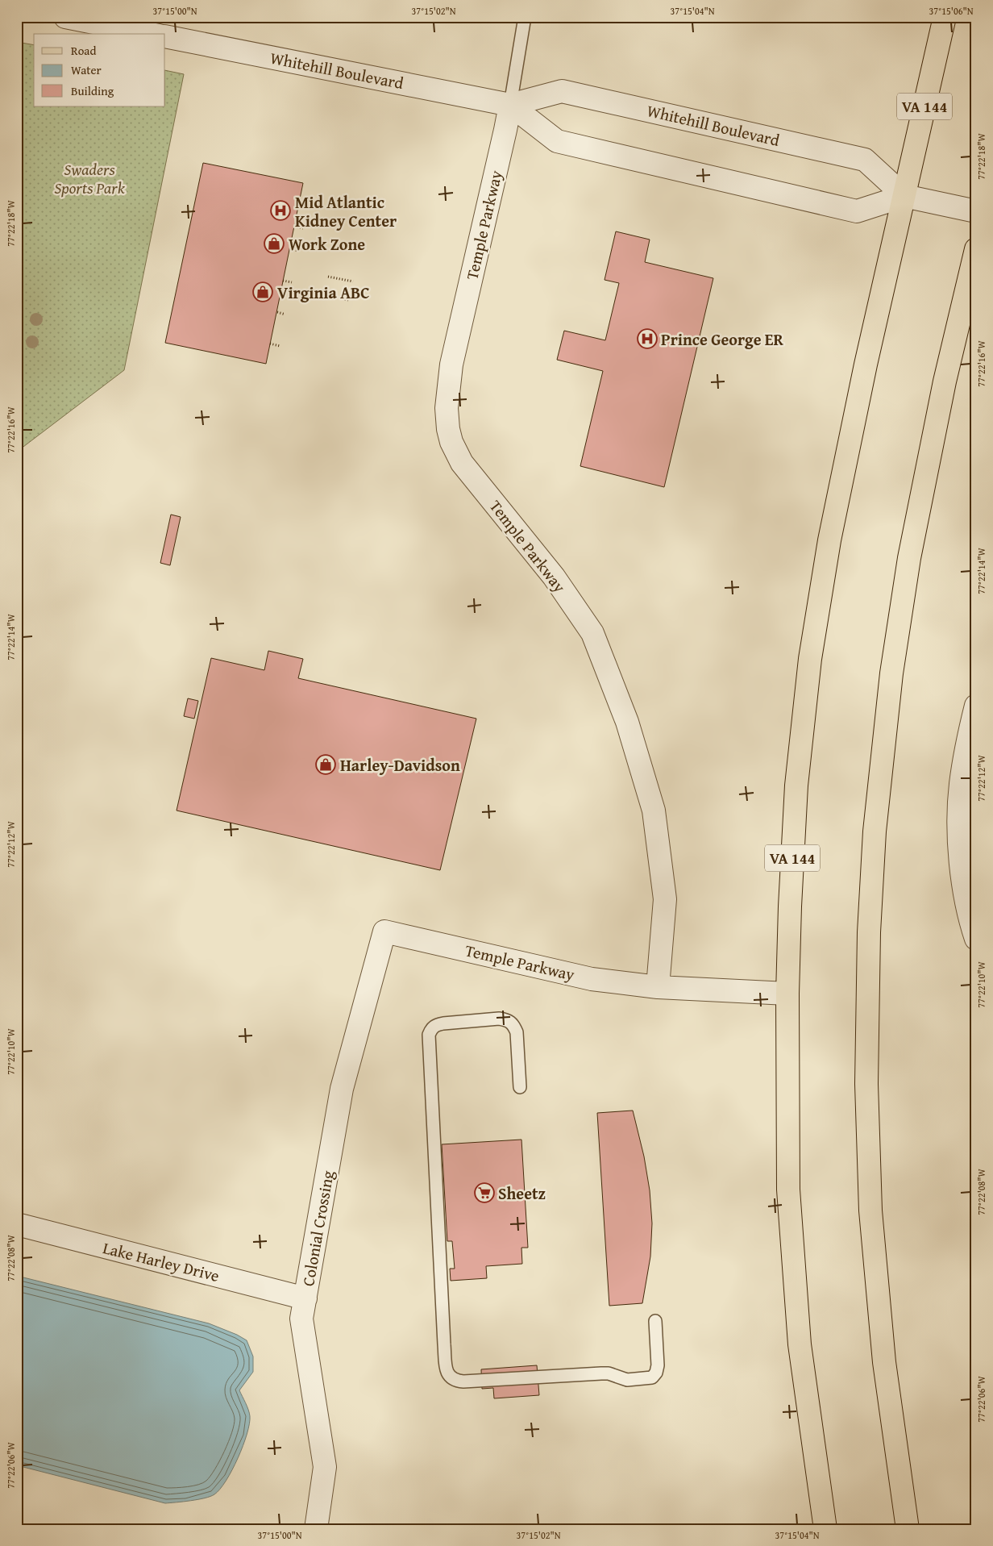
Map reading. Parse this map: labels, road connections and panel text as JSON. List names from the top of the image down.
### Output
{
  "streets": {
    "main road": ["VA 144"],
    "street": [
      "Whitehill Boulevard",
      "Temple Parkway",
      "Colonial Crossing",
      "Lake Harley Drive"
    ]
  },
  "crossings": [
    ["Whitehill Boulevard", "VA 144"],
    ["Whitehill Boulevard", "Temple Parkway"],
    ["VA 144", "Temple Parkway"],
    ["Temple Parkway", "Colonial Crossing"],
    ["Colonial Crossing", "Lake Harley Drive"]
  ],
  "parks": ["Swaders Sports Park"],
  "places": {
    "hospital": ["Mid Atlantic Kidney Center", "Prince George ER"],
    "shop": ["Work Zone", "Virginia ABC", "Harley-Davidson"],
    "supermarket": ["Sheetz"]
  },
  "legend": ["Road", "Water", "Building"],
  "coordinates": [
    "37°15'00\"N",
    "37°15'02\"N",
    "37°15'04\"N",
    "37°15'06\"N",
    "77°22'18\"W",
    "77°22'16\"W",
    "77°22'14\"W",
    "77°22'12\"W",
    "77°22'10\"W",
    "77°22'08\"W",
    "77°22'06\"W"
  ]
}
